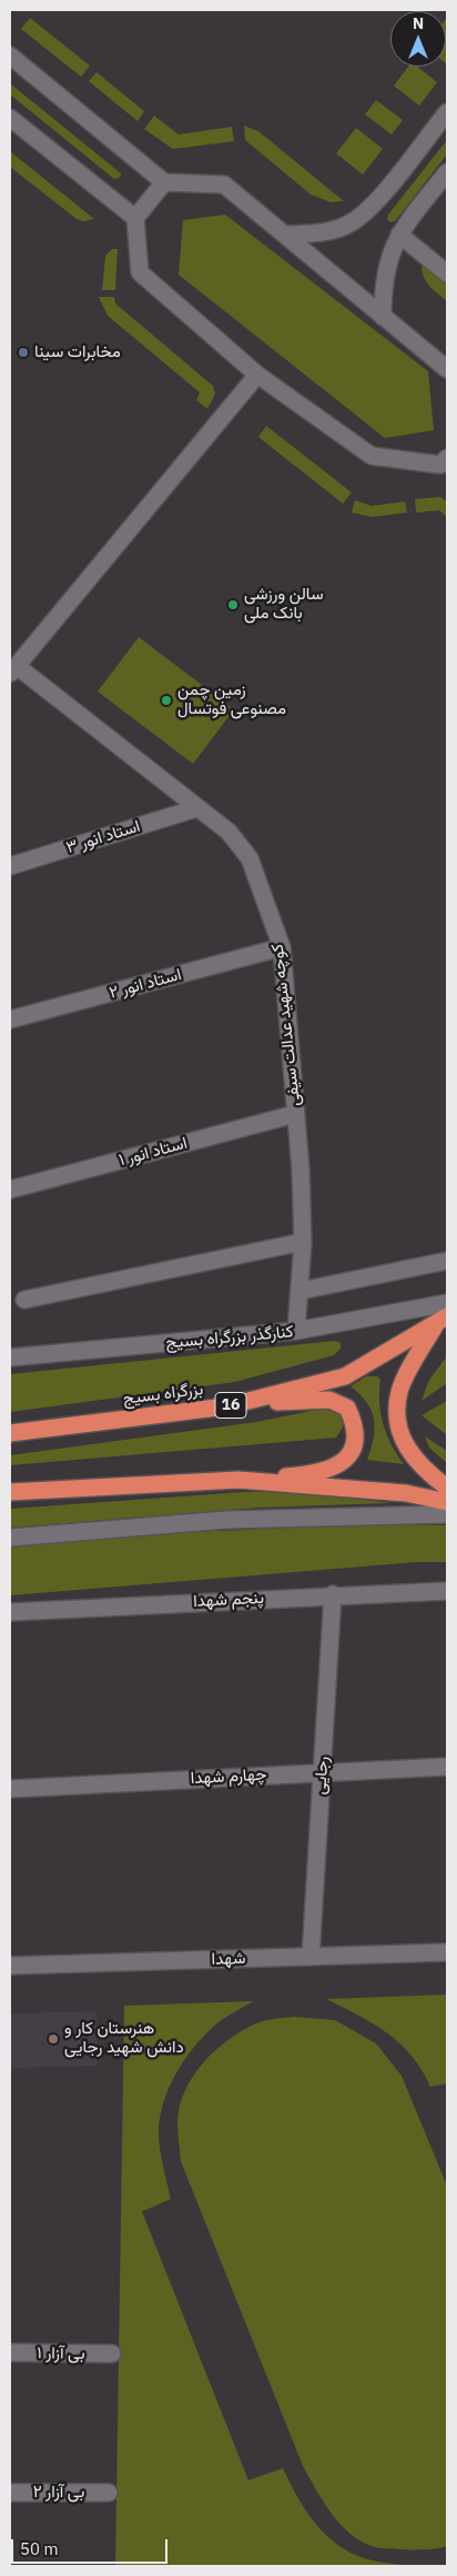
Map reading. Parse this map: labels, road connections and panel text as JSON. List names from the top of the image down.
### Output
{
  "streets": {
    "highway": ["بزرگراه بسیج", "16"],
    "street": [
      "استاد انور ۳",
      "استاد انور ۲",
      "کوچه شهید عدالت سیفی",
      "استاد انور ۱",
      "کنارگذر بزرگراه بسیج",
      "پنجم شهدا",
      "رجایی",
      "چهارم شهدا",
      "شهدا",
      "بی آزار ۱",
      "بی آزار ۲"
    ]
  },
  "crossings": [
    ["استاد انور ۳", "کوچه شهید عدالت سیفی"],
    ["استاد انور ۲", "کوچه شهید عدالت سیفی"],
    ["کوچه شهید عدالت سیفی", "استاد انور ۱"],
    ["کوچه شهید عدالت سیفی", "کنارگذر بزرگراه بسیج"],
    ["بزرگراه بسیج", "16"],
    ["پنجم شهدا", "رجایی"],
    ["رجایی", "چهارم شهدا"],
    ["رجایی", "شهدا"]
  ],
  "places": [
    "مخابرات سینا",
    "سالن ورزشی بانک ملی",
    "زمین چمن مصنوعی فوتسال",
    "هنرستان کار و دانش شهید رجایی"
  ],
  "scale_bar": "50 m",
  "north": "top"
}
